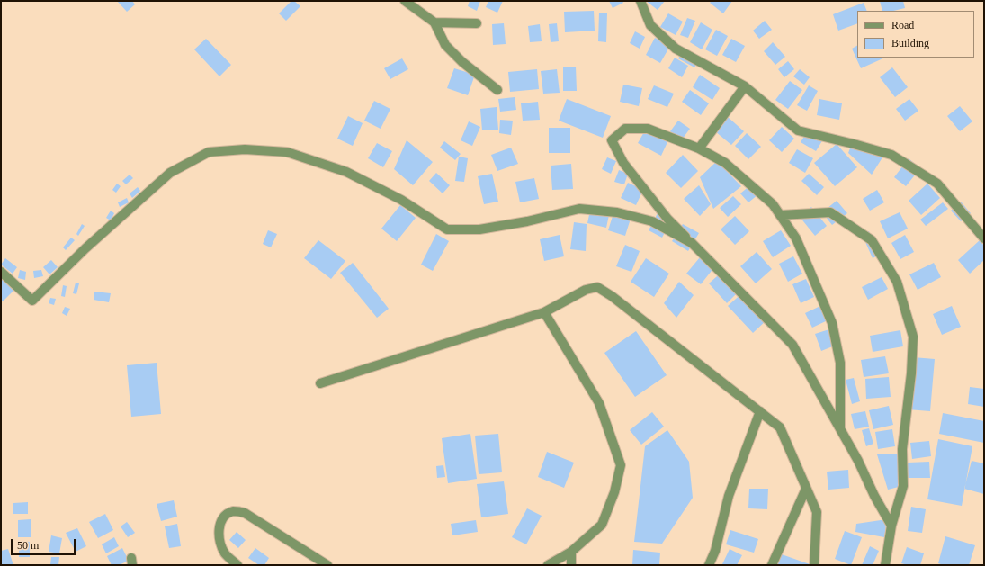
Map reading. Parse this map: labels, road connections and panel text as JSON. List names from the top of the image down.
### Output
{
  "legend": ["Road", "Building"],
  "scale_bar": "50 m"
}
